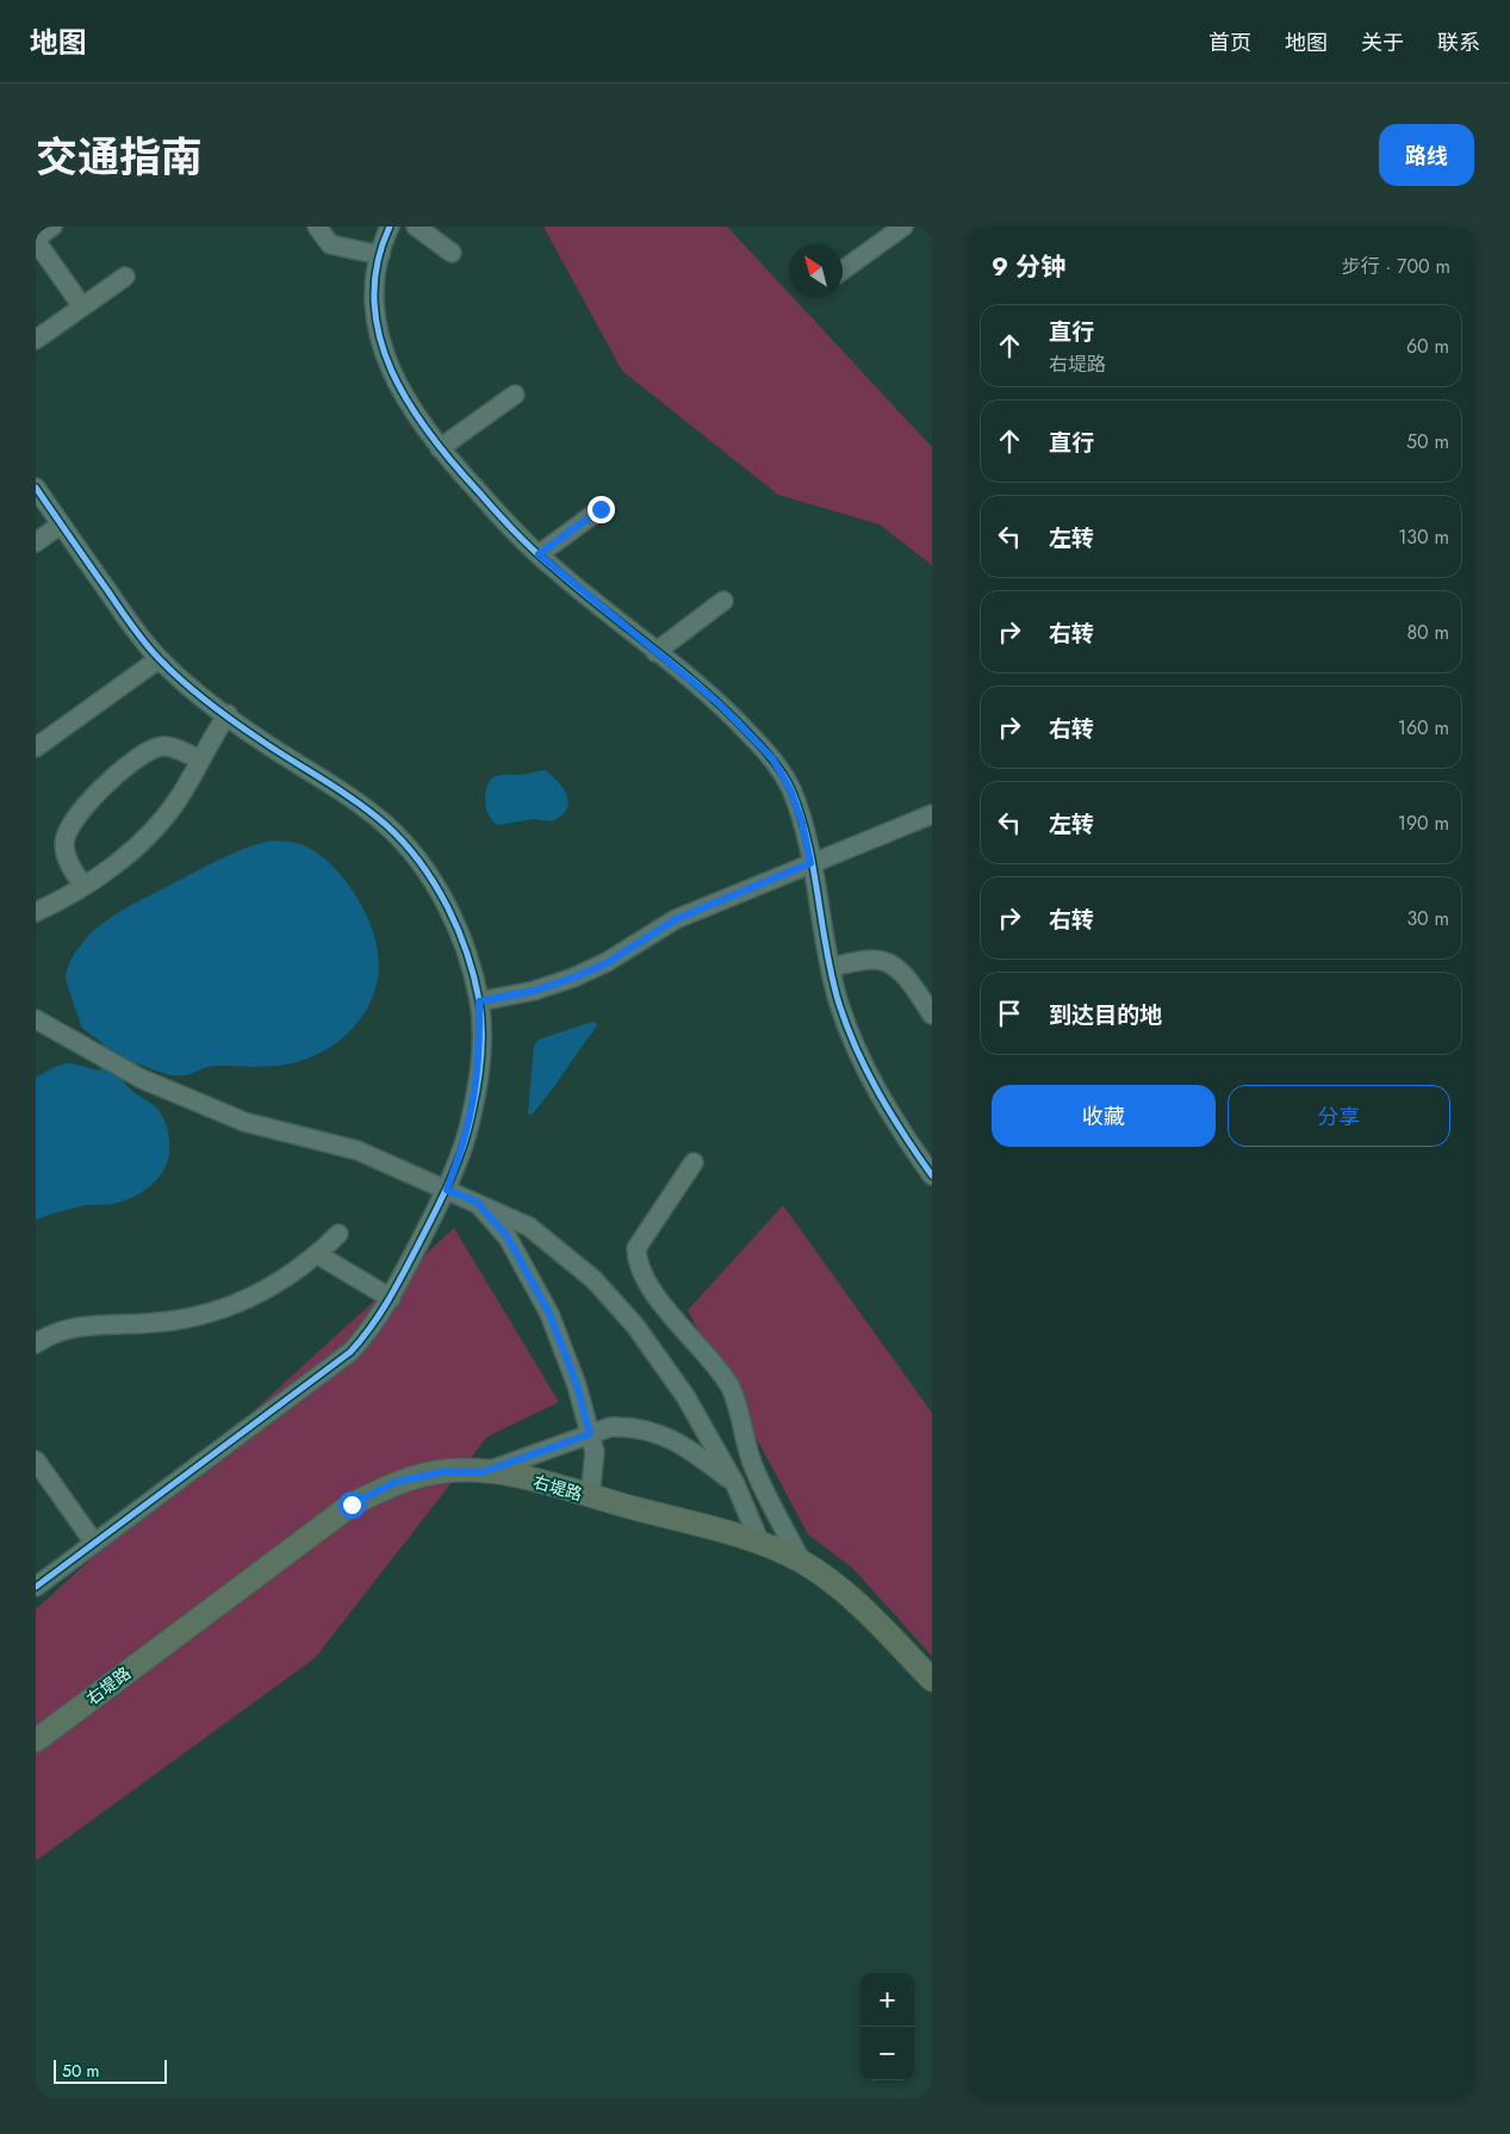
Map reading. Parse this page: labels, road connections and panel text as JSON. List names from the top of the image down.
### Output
{
  "streets": {
    "main road": ["右堤路"]
  },
  "scale_bar": "50 m",
  "north": "top left",
  "page": {
    "header": "地图",
    "nav": [
      "首页",
      "地图",
      "关于",
      "联系"
    ],
    "title": "交通指南",
    "buttons": [
      "路线",
      ["收藏", "分享"]
    ],
    "heading": ["9 分钟", "步行 · 700 m"],
    "list": [
      ["直行", "右堤路", "60 m"],
      ["直行", "50 m"],
      ["左转", "130 m"],
      ["右转", "80 m"],
      ["右转", "160 m"],
      ["左转", "190 m"],
      ["右转", "30 m"],
      "到达目的地"
    ],
    "map_buttons": ["+", "−"],
    "scale": "50 m"
  }
}
